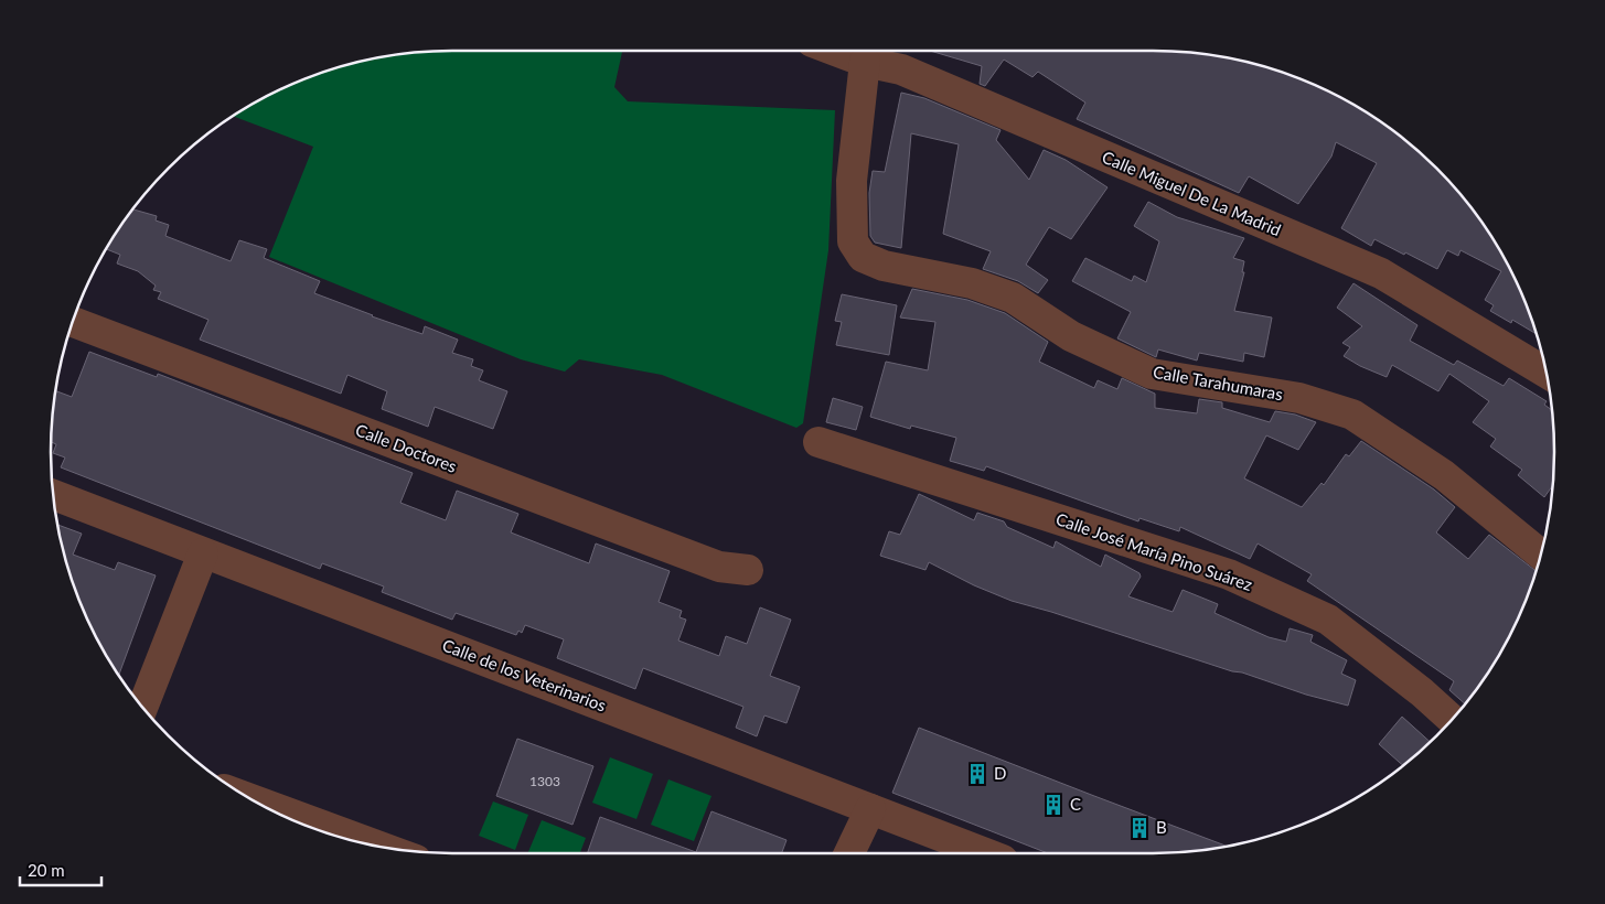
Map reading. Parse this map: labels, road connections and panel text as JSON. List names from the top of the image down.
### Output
{
  "streets": {
    "street": [
      "Calle Miguel De La Madrid",
      "Calle Tarahumaras",
      "Calle Doctores",
      "Calle José María Pino Suárez",
      "Calle de los Veterinarios"
    ]
  },
  "crossings": [
    ["Calle Miguel De La Madrid", "Calle Tarahumaras"]
  ],
  "places": {
    "building": ["D", "C", "B"]
  },
  "house_numbers": ["1303"],
  "scale_bar": "20 m"
}
